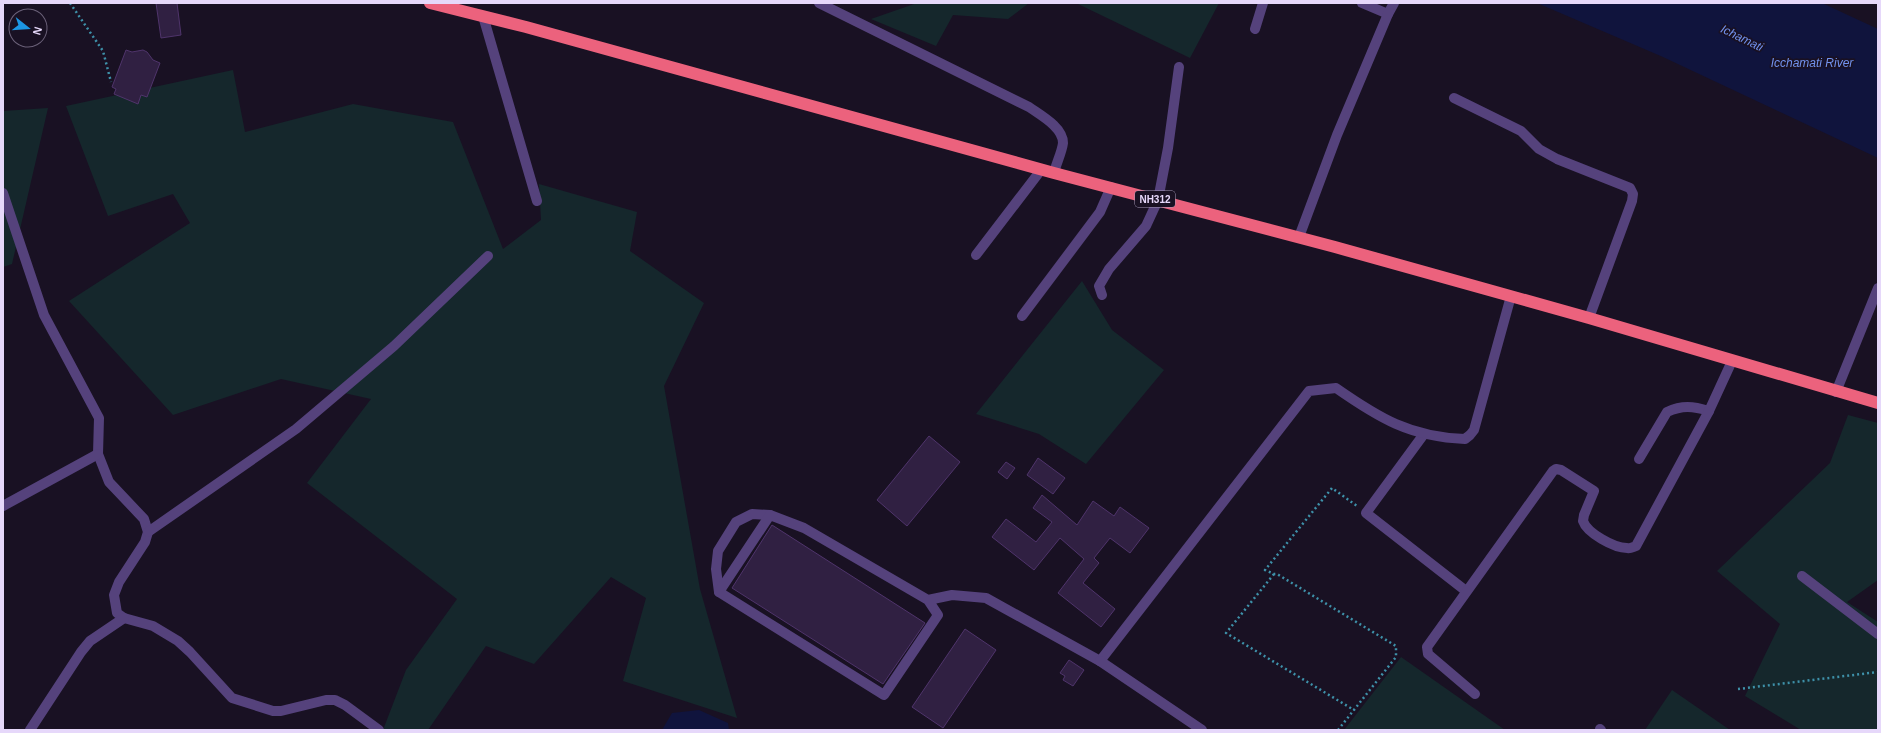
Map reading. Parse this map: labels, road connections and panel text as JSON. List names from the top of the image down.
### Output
{
  "streets": {
    "highway": ["NH312"]
  },
  "water": ["Ichamati", "Icchamati River"],
  "north": "right"
}
